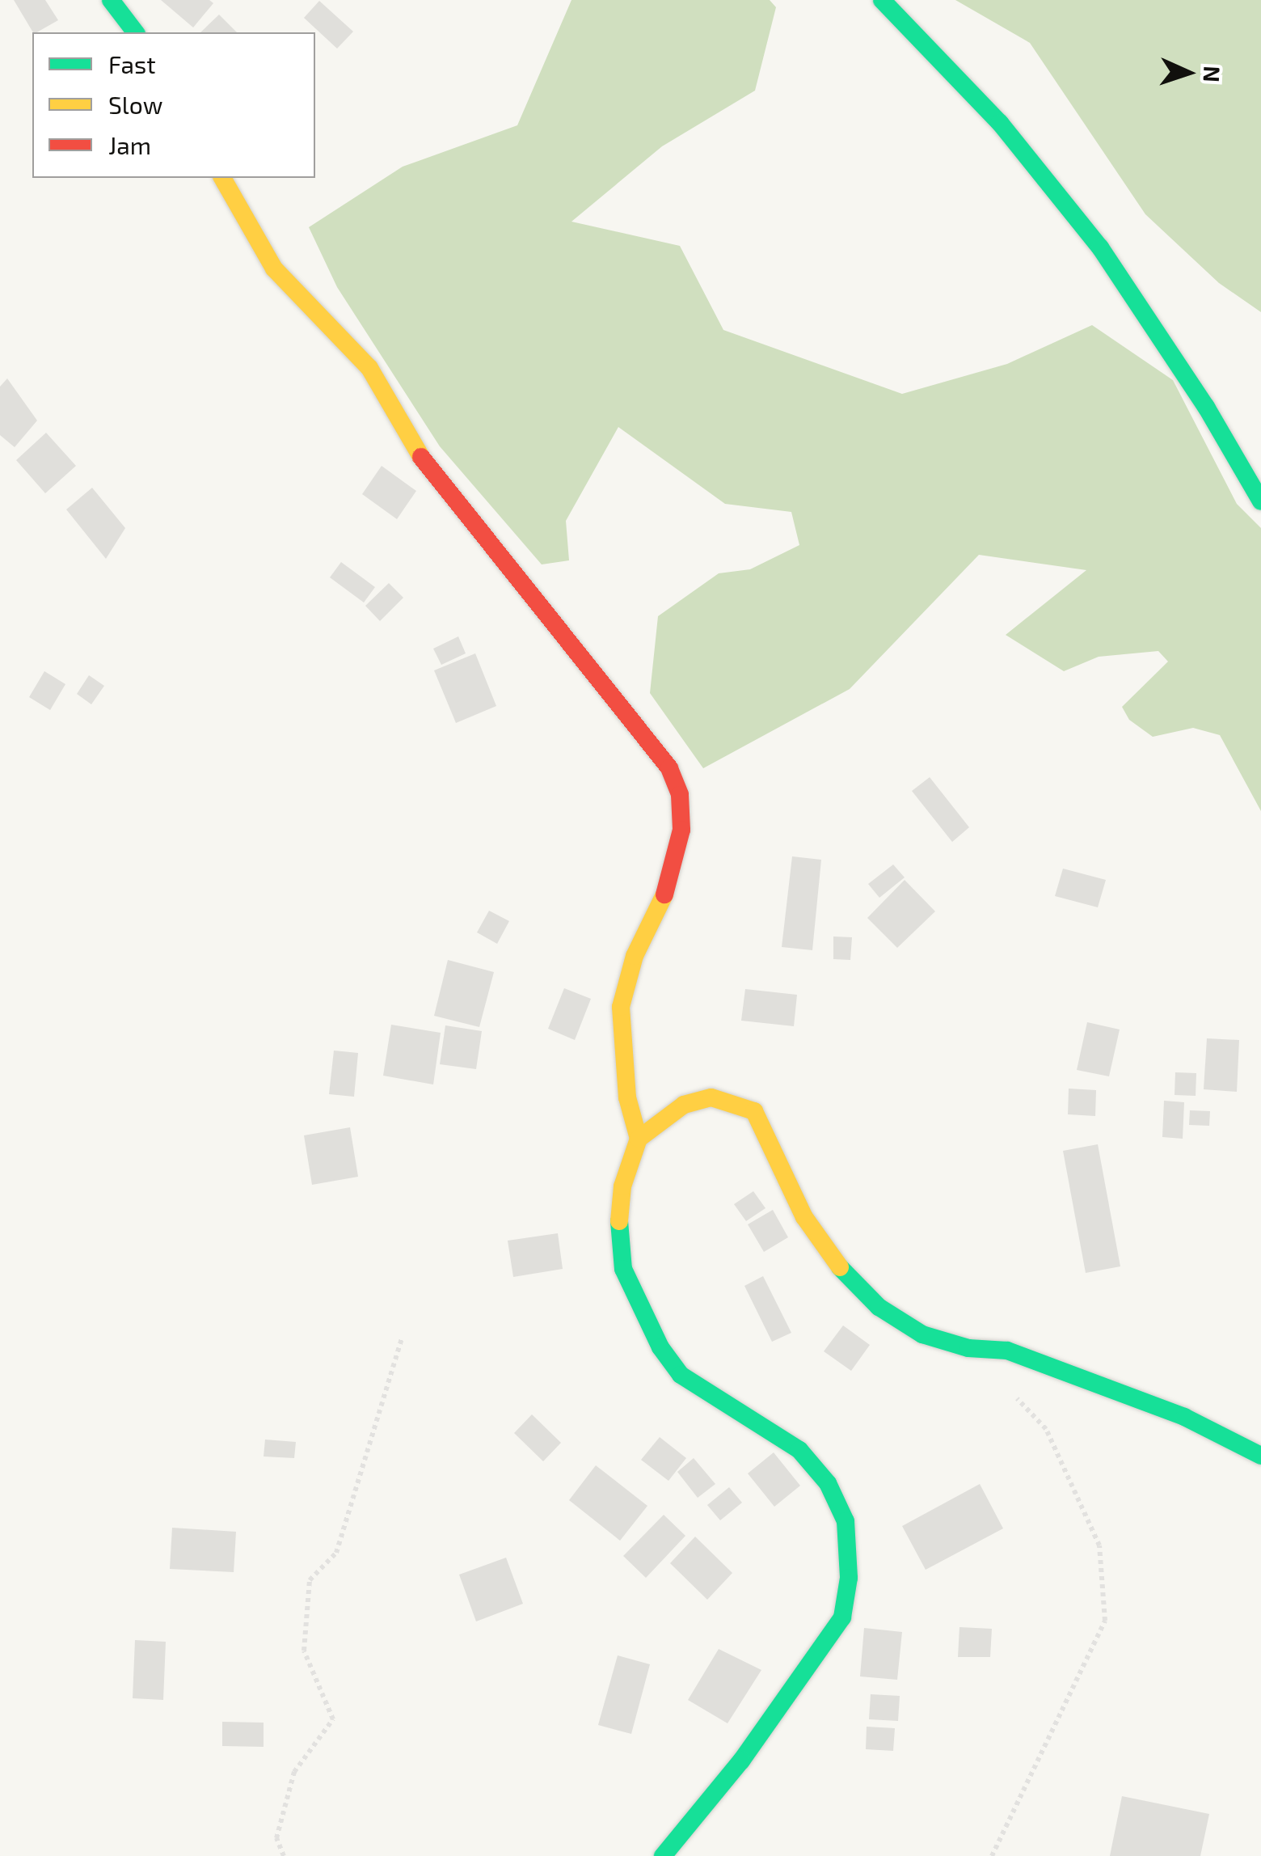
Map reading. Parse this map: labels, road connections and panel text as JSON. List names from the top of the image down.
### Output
{
  "legend": ["Fast", "Slow", "Jam"],
  "north": "right"
}
